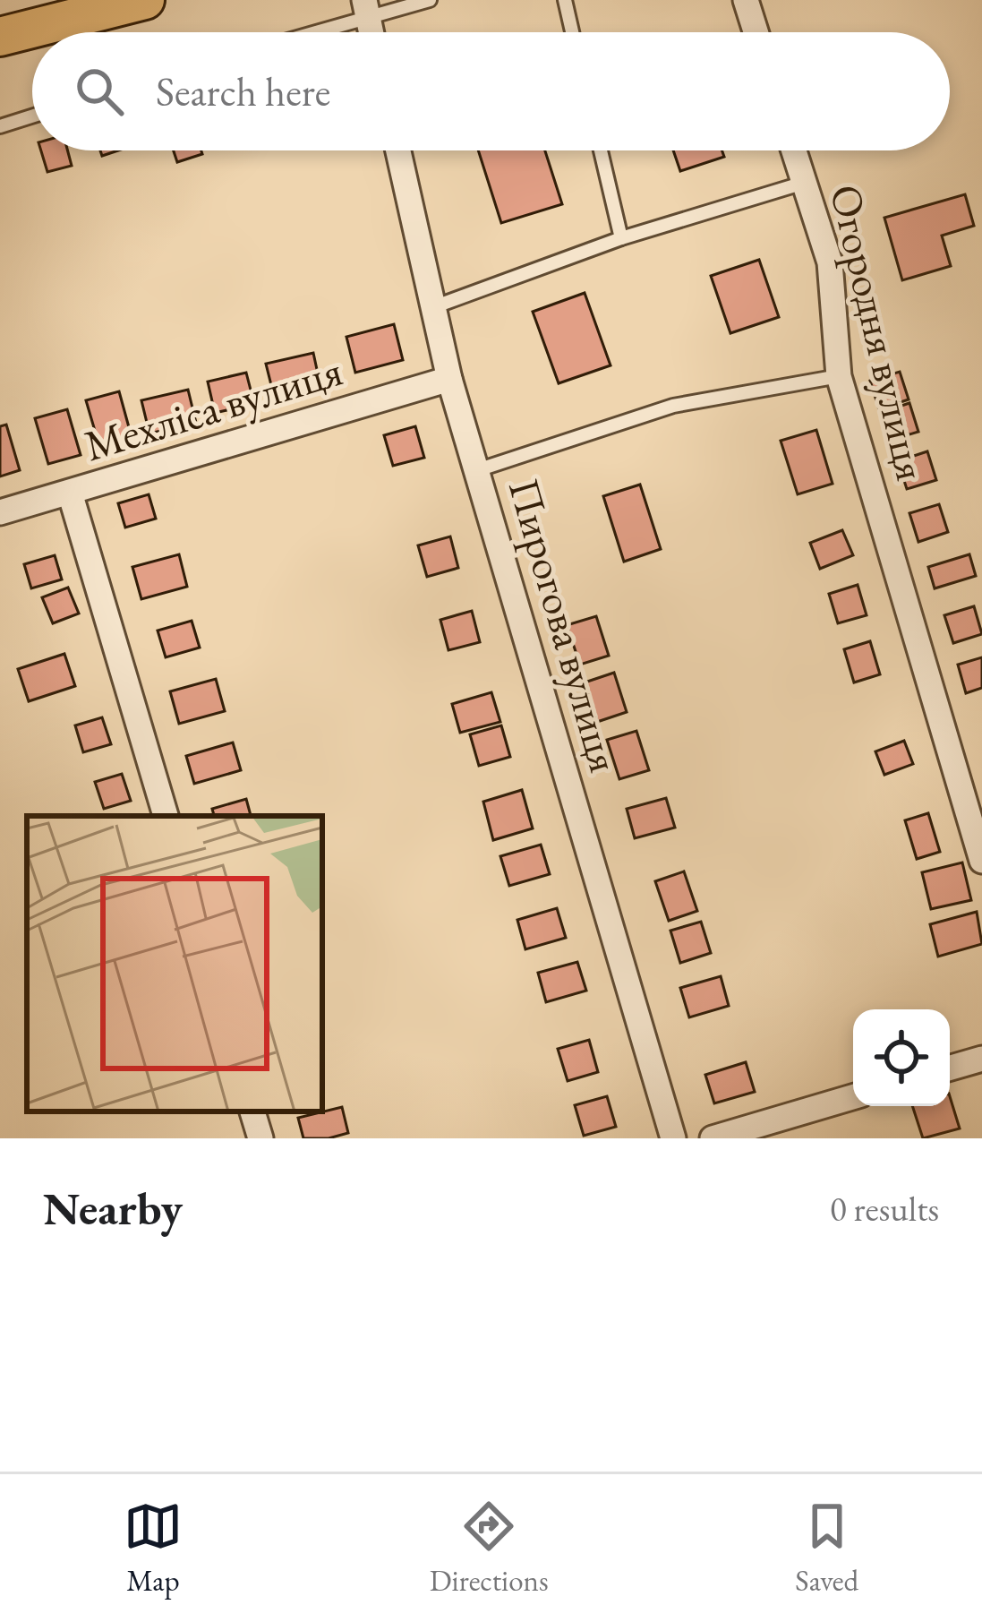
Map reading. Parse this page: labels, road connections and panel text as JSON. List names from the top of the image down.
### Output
{
  "streets": {
    "street": ["Огородня вулиця", "Мехліса вулиця", "Пирогова вулиця"]
  },
  "crossings": [
    ["Мехліса вулиця", "Пирогова вулиця"]
  ],
  "page": {
    "search": "Search here",
    "heading": ["Nearby", "0 results"],
    "nav": ["Map", "Directions", "Saved"]
  }
}
